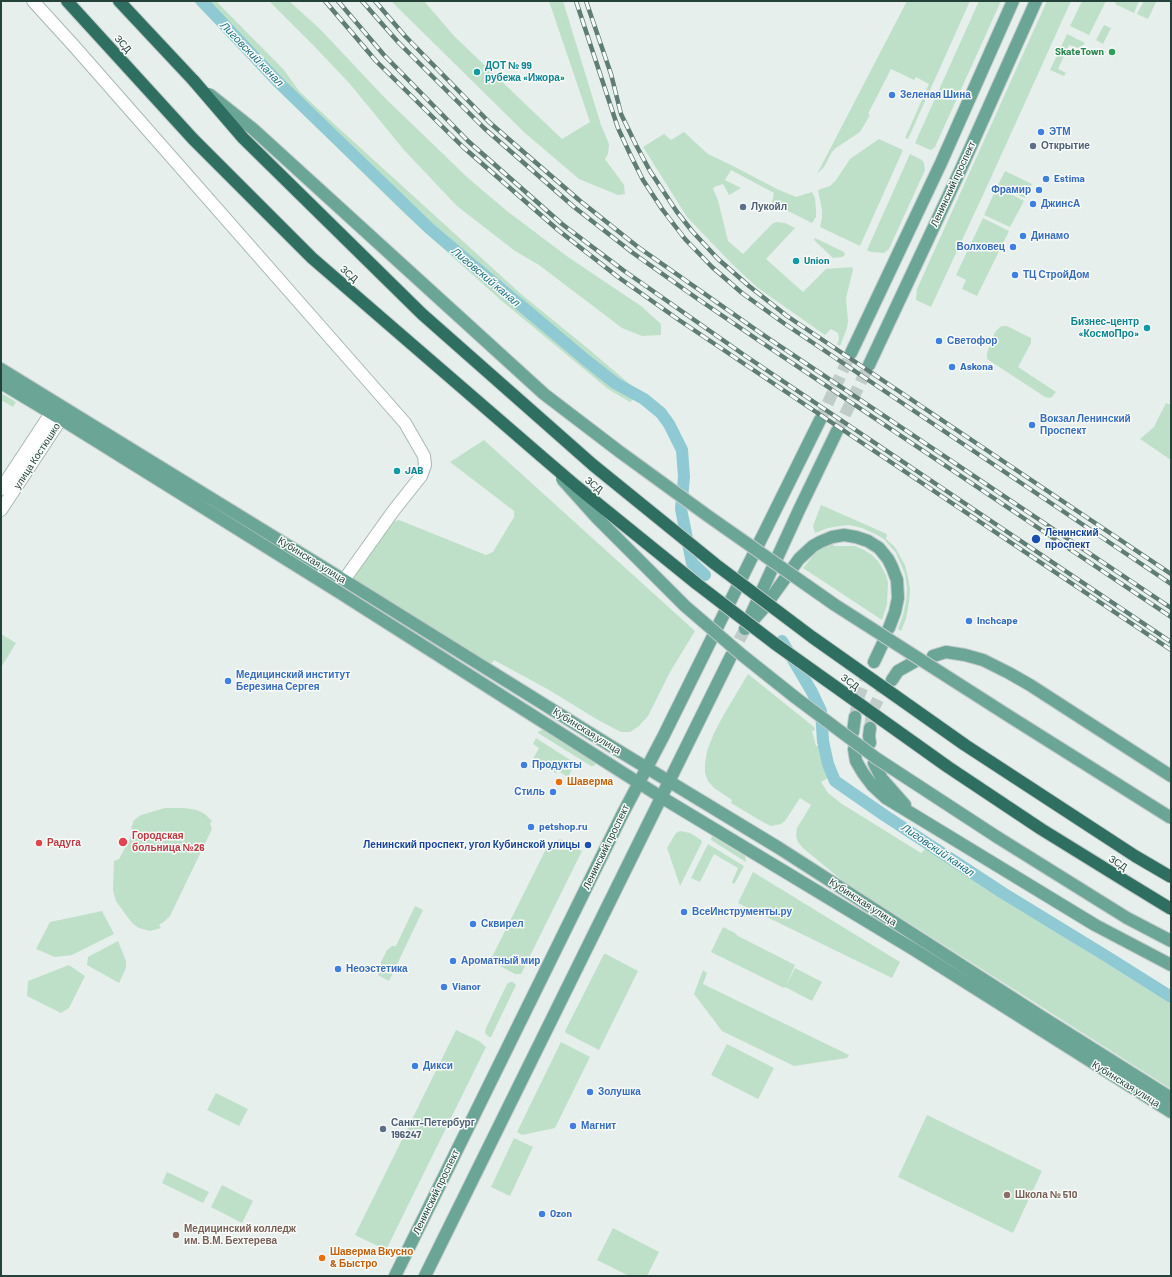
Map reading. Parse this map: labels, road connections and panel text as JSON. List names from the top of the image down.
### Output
{
  "streets": {
    "highway": ["ЗСД"],
    "main road": ["Ленинский проспект", "Кубинская улица"],
    "street": ["улица Костюшко"]
  },
  "crossings": [
    ["Ленинский проспект", "Кубинская улица"],
    ["улица Костюшко", "Кубинская улица"]
  ],
  "water": ["Лиговский канал"],
  "places": [
    "SkateTown",
    "ДОТ № 99 рубежа «Ижора»",
    "Зеленая Шина",
    "ЭТМ",
    "Открытие",
    "Estima",
    "Фрамир",
    "ДжинсА",
    "Лукойл",
    "Динамо",
    "Волховец",
    "Union",
    "ТЦ СтройДом",
    "Бизнес-центр «КосмоПро»",
    "Светофор",
    "Askona",
    "Вокзал Ленинский Проспект",
    "JAB",
    "Ленинский проспект",
    "Inchcape",
    "Медицинский институт Березина Сергея",
    "Продукты",
    "Шаверма",
    "Стиль",
    "petshop.ru",
    "Городская больница №26",
    "Радуга",
    "Ленинский проспект, угол Кубинской улицы",
    "ВсеИнструменты.ру",
    "Сквирел",
    "Ароматный мир",
    "Неоэстетика",
    "Vianor",
    "Дикси",
    "Золушка",
    "Магнит",
    "Санкт-Петербург 196247",
    "Школа № 510",
    "Ozon",
    "Медицинский колледж им. В.М. Бехтерева",
    "Шаверма Вкусно & Быстро"
  ]
}
